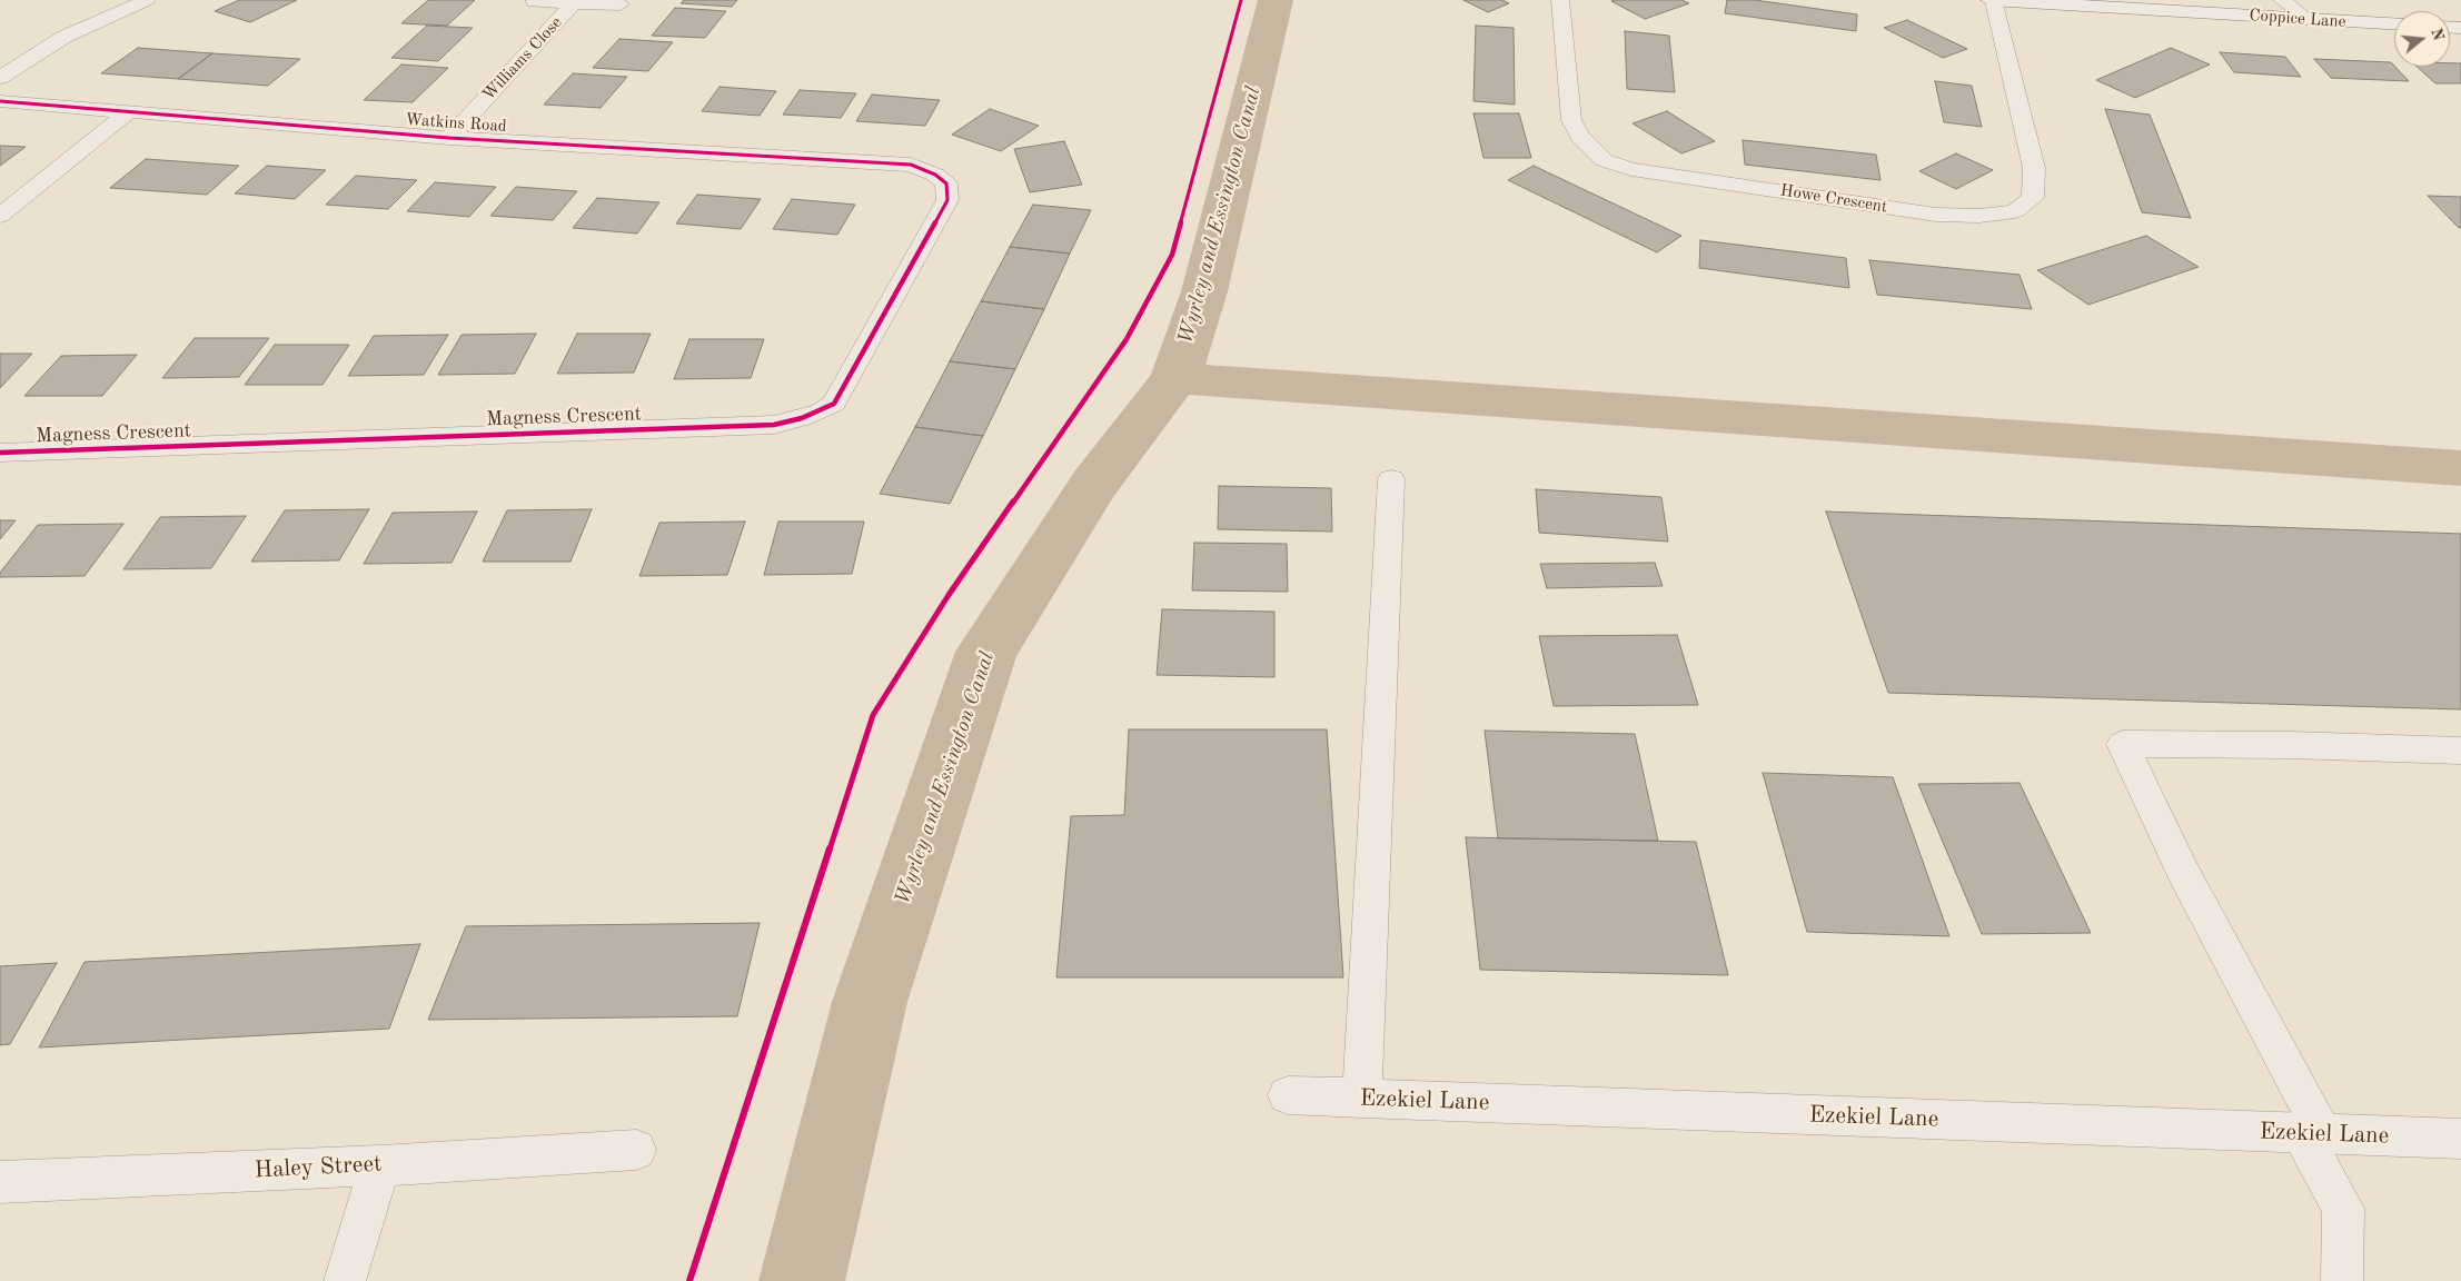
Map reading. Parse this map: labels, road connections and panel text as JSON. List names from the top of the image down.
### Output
{
  "streets": {
    "street": [
      "Coppice Lane",
      "Williams Close",
      "Watkins Road",
      "Howe Crescent",
      "Magness Crescent",
      "Ezekiel Lane",
      "Haley Street"
    ]
  },
  "crossings": [
    ["Coppice Lane", "Howe Crescent"],
    ["Williams Close", "Watkins Road"],
    ["Watkins Road", "Magness Crescent"]
  ],
  "water": ["Wyrley and Essington Canal"],
  "north": "right"
}
